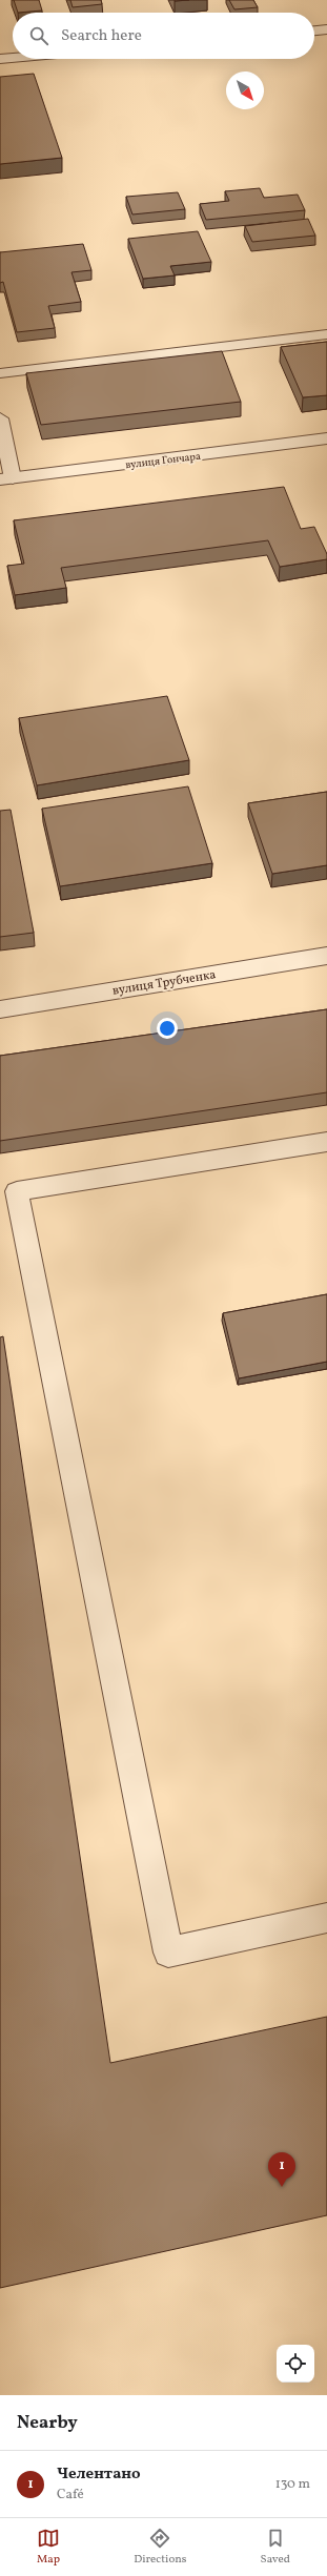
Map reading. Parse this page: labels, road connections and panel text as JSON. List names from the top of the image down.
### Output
{
  "streets": {
    "street": ["вулиця Гончара", "вулиця Трубченка"]
  },
  "north": "bottom right",
  "page": {
    "search": "Search here",
    "pins": "1",
    "heading": "Nearby",
    "list": [
      {
        "mark": "1",
        "name": "Челентано",
        "note": "Café",
        "value": "130 m"
      }
    ],
    "nav": ["Map", "Directions", "Saved"]
  }
}
